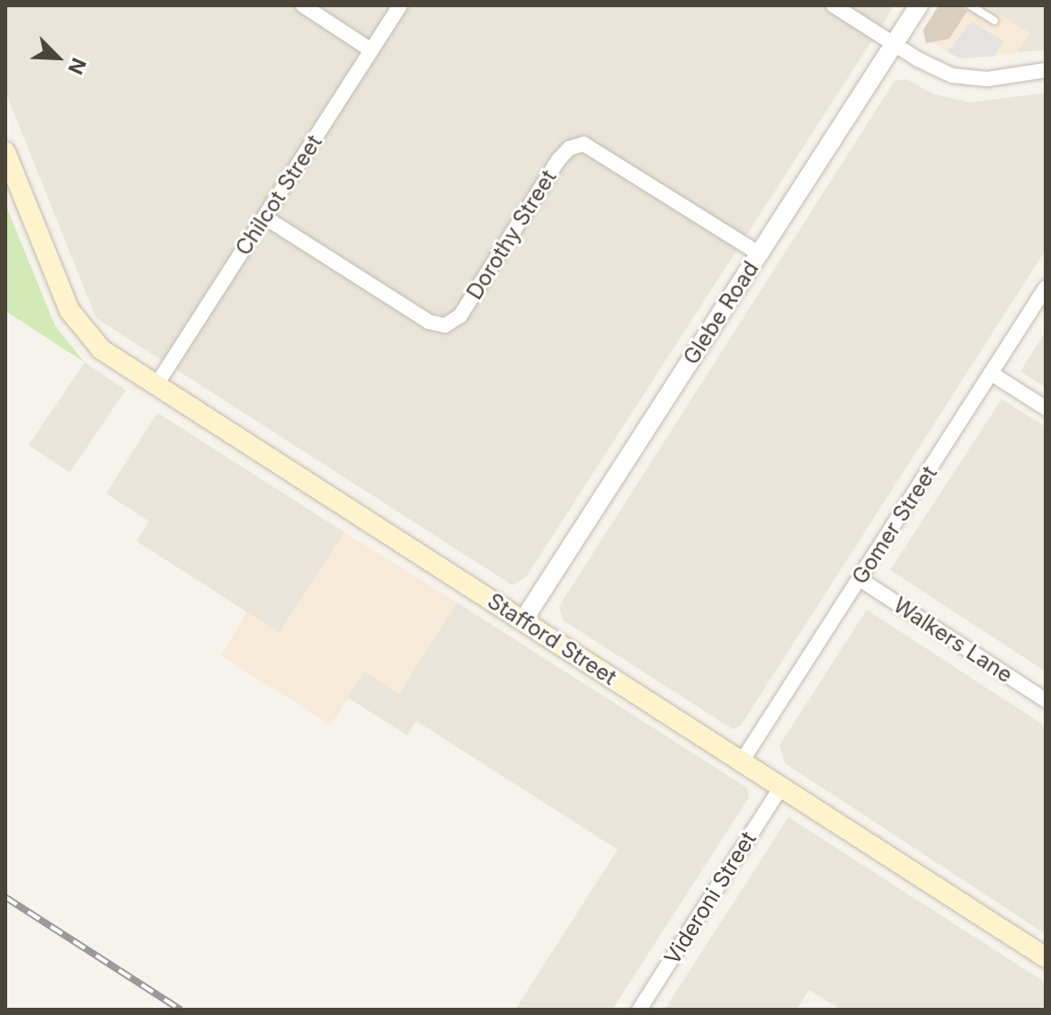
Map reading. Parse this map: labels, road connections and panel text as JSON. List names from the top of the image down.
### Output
{
  "streets": {
    "main road": ["Stafford Street"],
    "street": [
      "Chilcot Street",
      "Dorothy Street",
      "Glebe Road",
      "Gomer Street",
      "Walkers Lane",
      "Videroni Street"
    ]
  },
  "crossings": [
    ["Chilcot Street", "Dorothy Street"],
    ["Chilcot Street", "Stafford Street"],
    ["Dorothy Street", "Glebe Road"],
    ["Glebe Road", "Stafford Street"],
    ["Gomer Street", "Stafford Street"],
    ["Gomer Street", "Walkers Lane"],
    ["Stafford Street", "Videroni Street"]
  ],
  "north": "bottom right"
}
